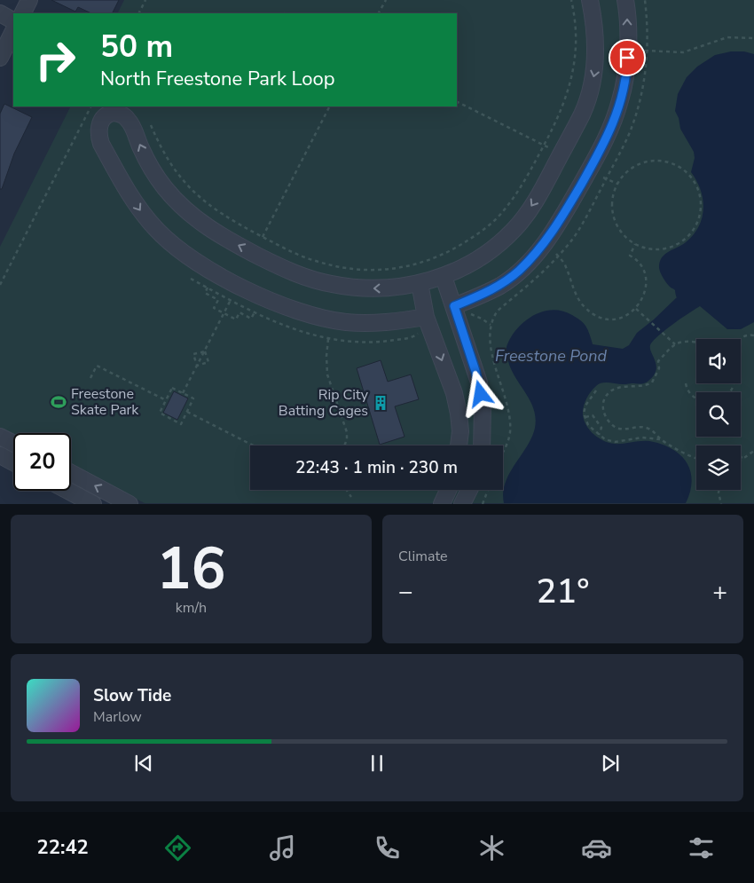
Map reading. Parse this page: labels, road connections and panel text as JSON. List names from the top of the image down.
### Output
{
  "water": ["Freestone Pond"],
  "places": {
    "sports": ["Freestone Skate Park"],
    "building": ["Rip City Batting Cages"]
  },
  "page": {
    "turn": ["50 m", "North Freestone Park Loop"],
    "limit": "20",
    "trip": "22:43 · 1 min · 230 m",
    "tile": [
      ["16", "km/h"],
      "Climate"
    ],
    "heat": ["−", "21°", "+"],
    "song": ["Slow Tide", "Marlow"],
    "tabs": "22:42"
  }
}
